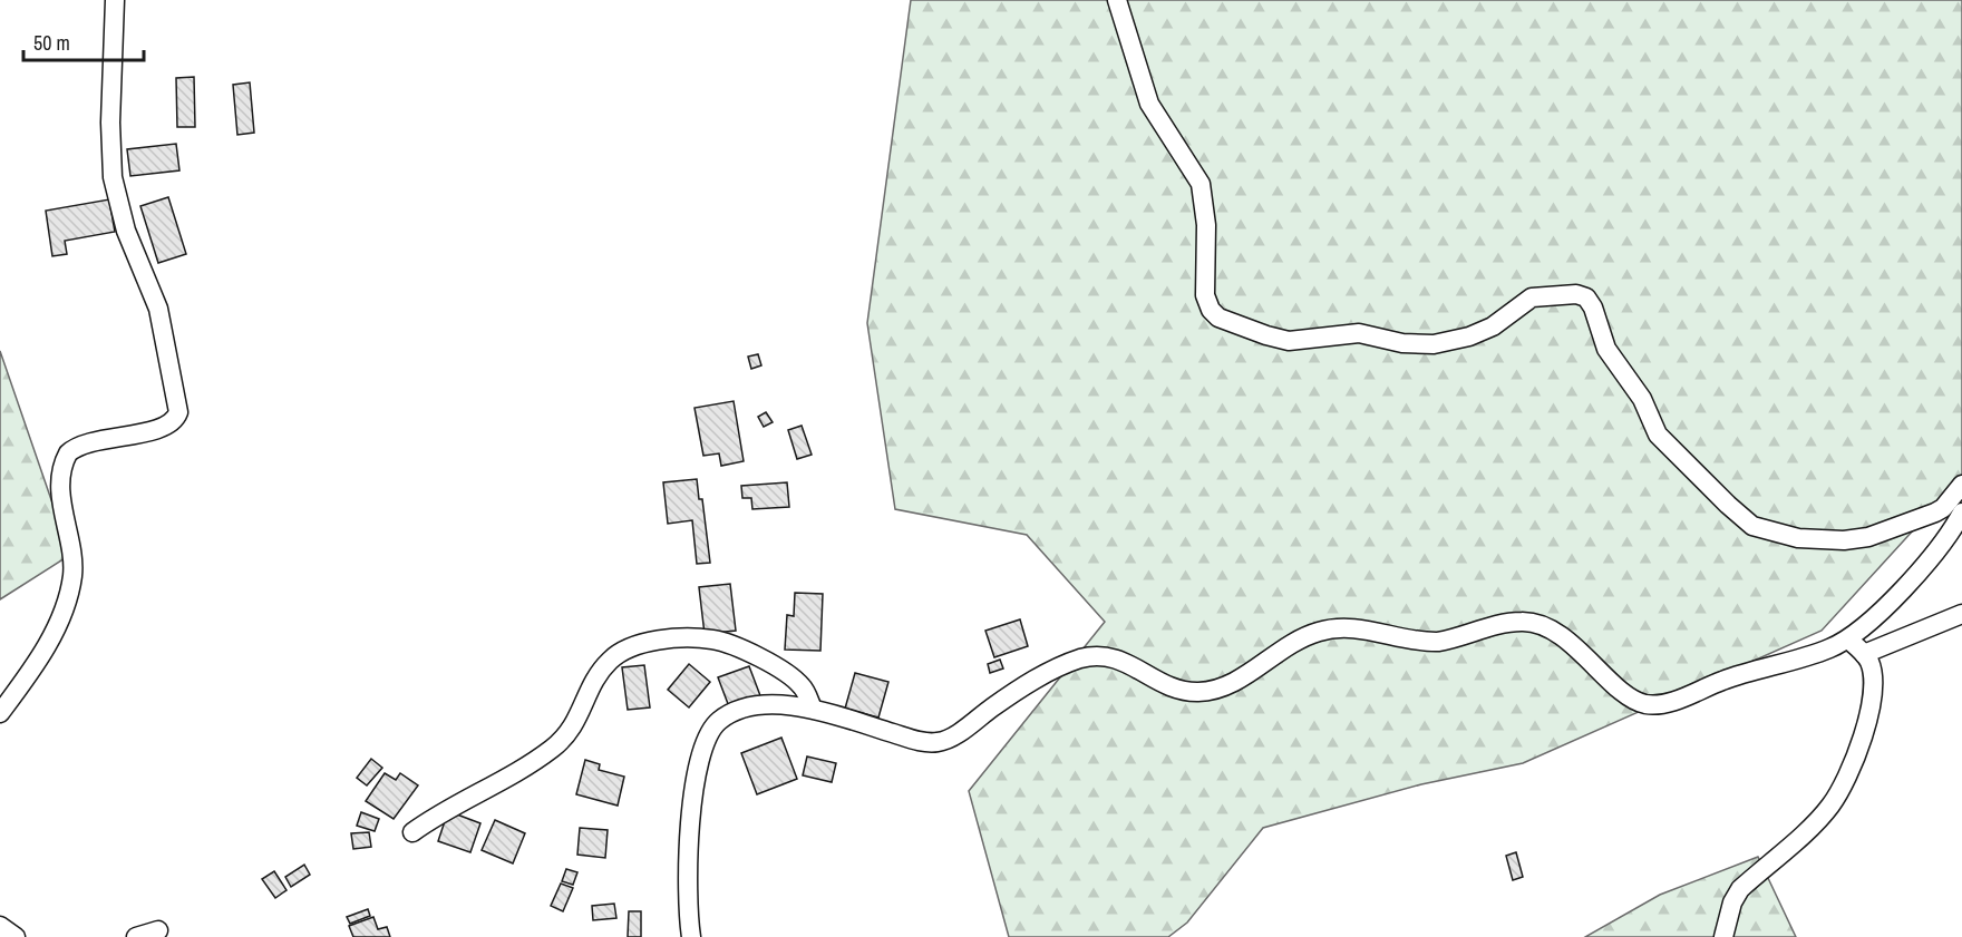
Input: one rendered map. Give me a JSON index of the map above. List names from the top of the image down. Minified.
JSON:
{"scale_bar":"50 m"}
